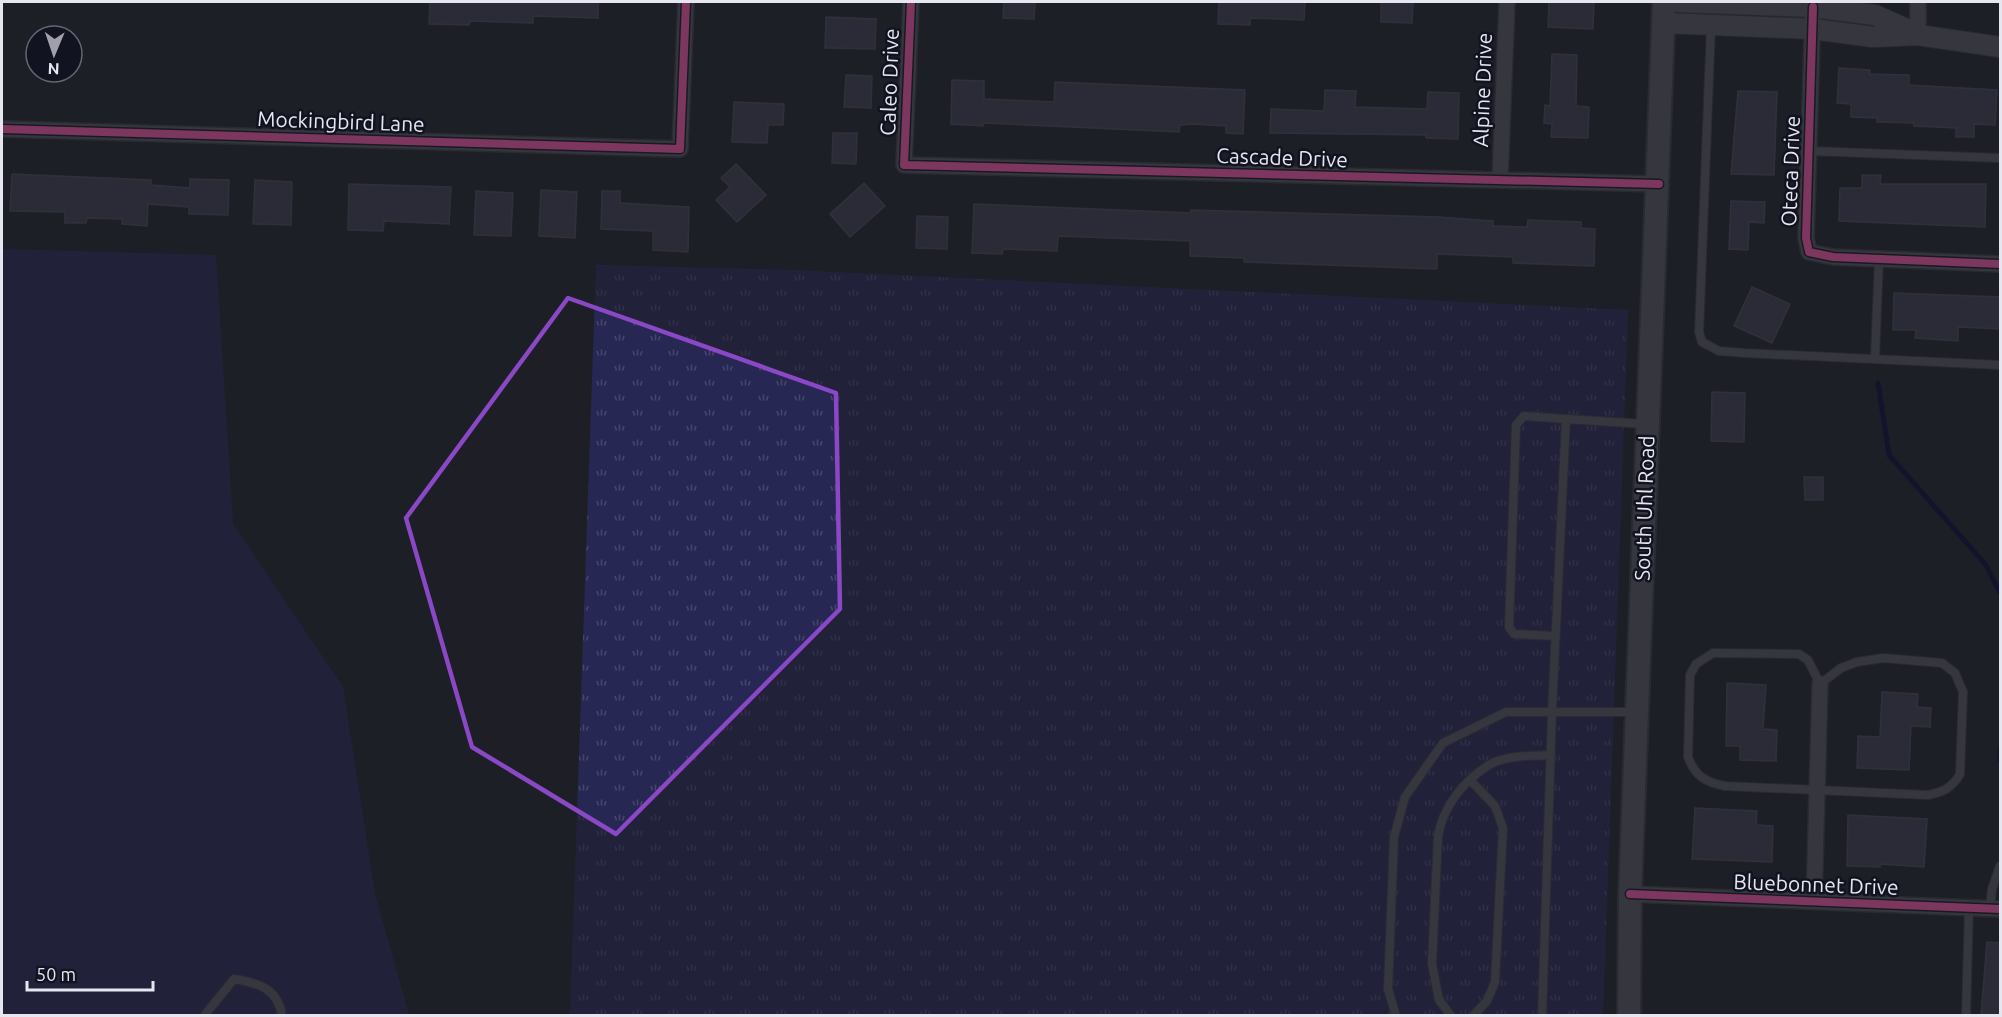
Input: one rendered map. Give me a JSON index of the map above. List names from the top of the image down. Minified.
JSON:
{"streets":{"main road":["South Uhl Road"],"street":["Caleo Drive","Alpine Drive","Mockingbird Lane","Cascade Drive","Oteca Drive","Bluebonnet Drive"]},"crossings":[["Caleo Drive","Cascade Drive"],["Alpine Drive","Cascade Drive"],["Cascade Drive","South Uhl Road"],["South Uhl Road","Bluebonnet Drive"]],"scale_bar":"50 m","north":"bottom"}
